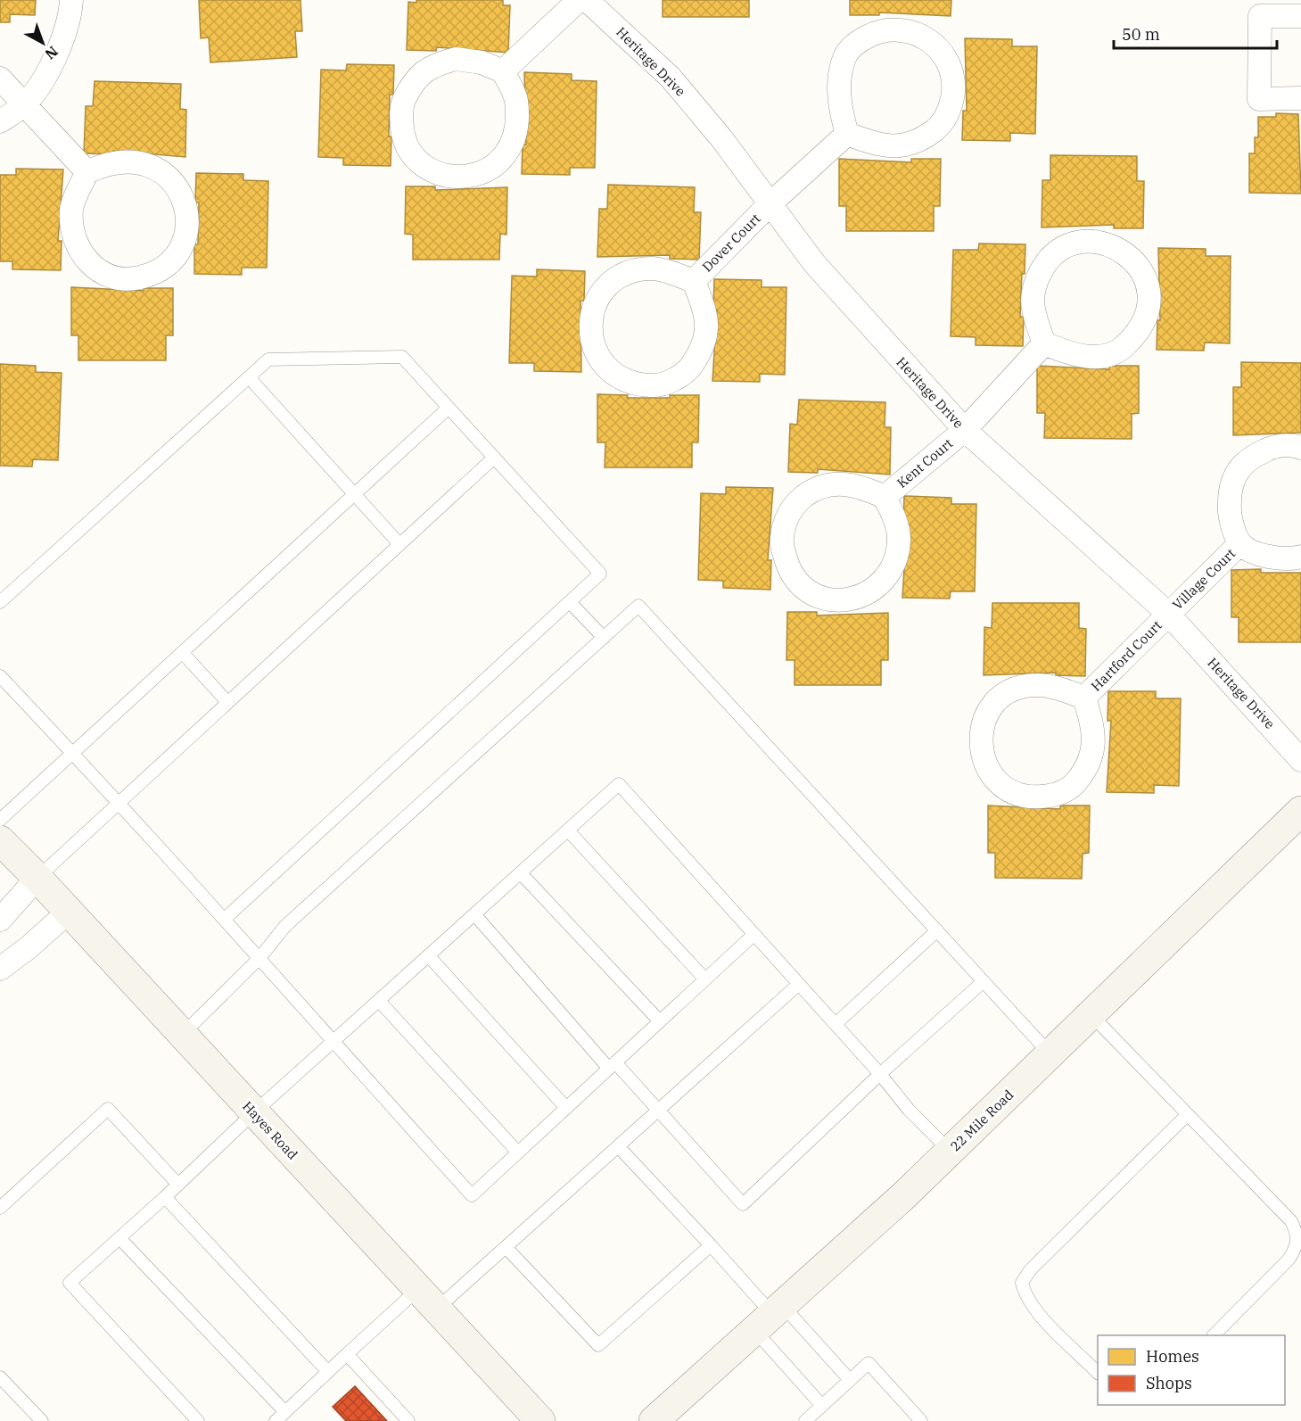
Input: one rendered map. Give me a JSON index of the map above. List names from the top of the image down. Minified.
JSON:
{"streets":{"street":["Heritage Drive","Dover Court","Kent Court","Village Court","Hartford Court","22 Mile Road","Hayes Road"]},"crossings":[["Heritage Drive","Dover Court"],["Heritage Drive","Kent Court"],["Heritage Drive","Village Court"],["Heritage Drive","Hartford Court"],["Village Court","Hartford Court"]],"legend":["Homes","Shops"],"scale_bar":"50 m","north":"bottom right"}
